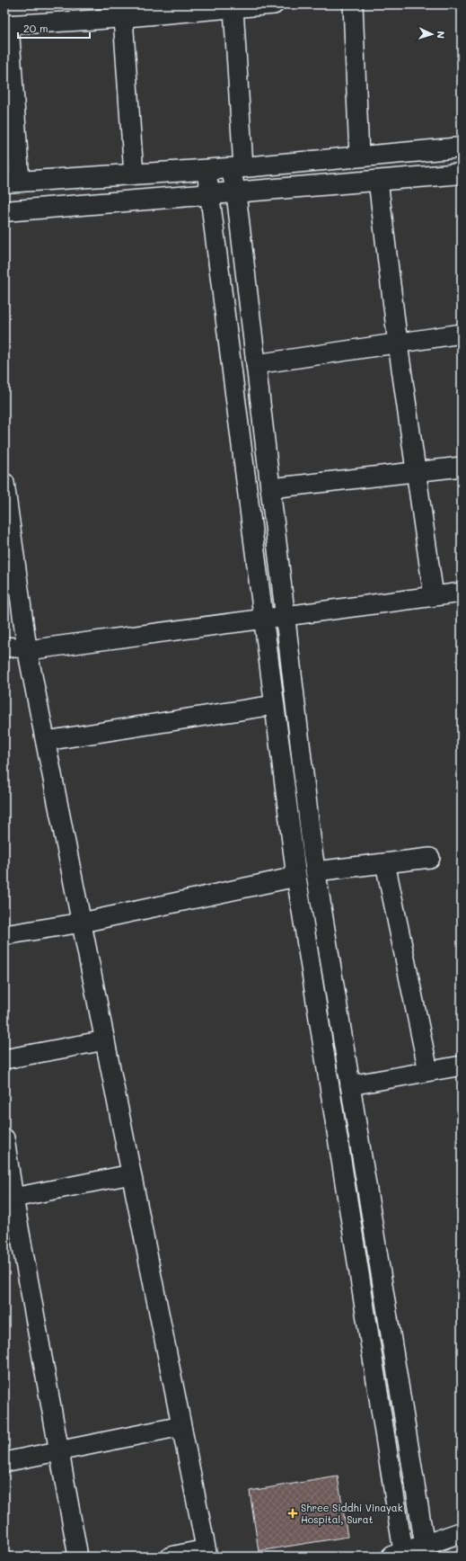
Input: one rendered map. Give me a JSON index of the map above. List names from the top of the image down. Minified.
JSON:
{"places":{"health":["Shree Siddhi Vinayak Hospital, Surat"]},"scale_bar":"20 m","north":"right"}
